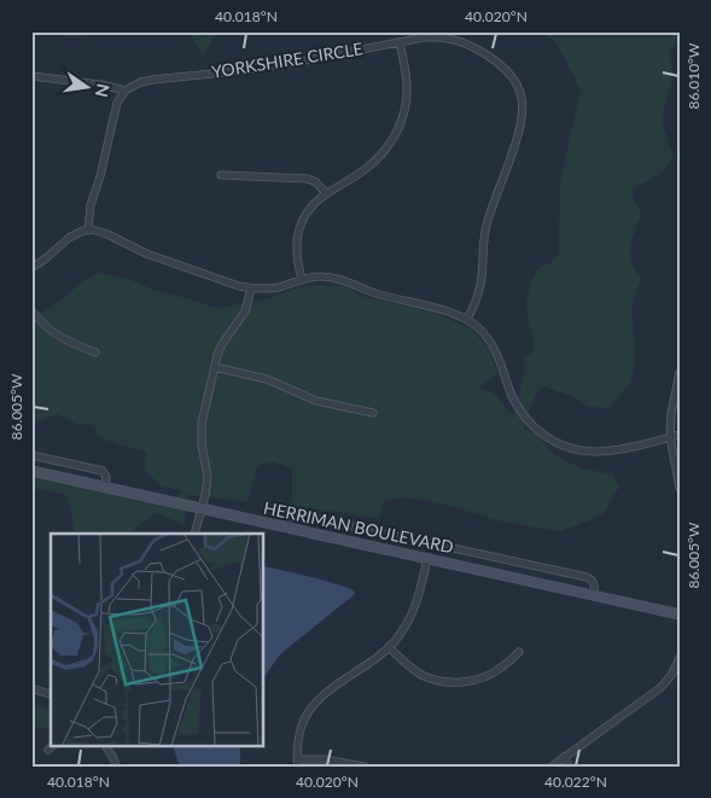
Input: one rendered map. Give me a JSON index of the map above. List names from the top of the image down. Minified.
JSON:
{"streets":{"street":["YORKSHIRE CIRCLE","HERRIMAN BOULEVARD"]},"north":"right","coordinates":["40.018°N","40.020°N","86.010°W","86.005°W","40.022°N"]}
